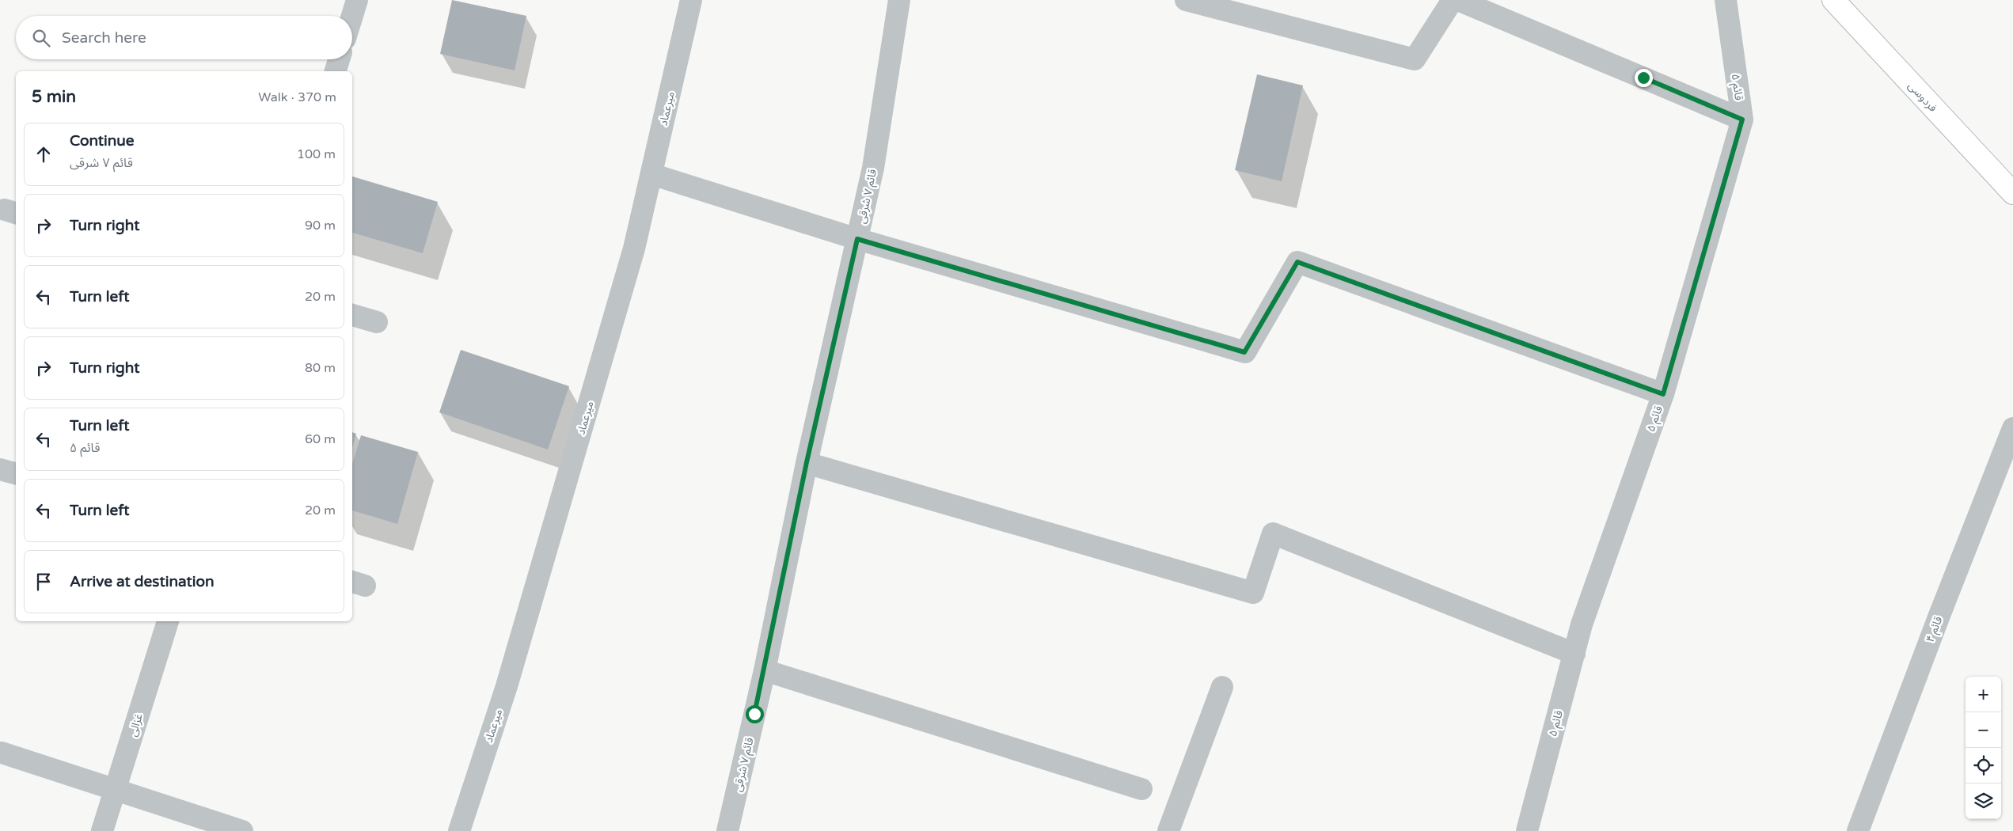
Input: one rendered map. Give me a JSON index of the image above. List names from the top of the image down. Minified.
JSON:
{"streets":{"main road":["فردوسی"],"street":["قائم ۵","میرعماد","قائم ۷ شرقی","قائم ۴","غزالی"]},"page":{"search":"Search here","heading":["5 min","Walk · 370 m"],"list":[["Continue","قائم ۷ شرقی","100 m"],["Turn right","90 m"],["Turn left","20 m"],["Turn right","80 m"],["Turn left","قائم ۵","60 m"],["Turn left","20 m"],"Arrive at destination"],"map_buttons":["+","−"]}}
